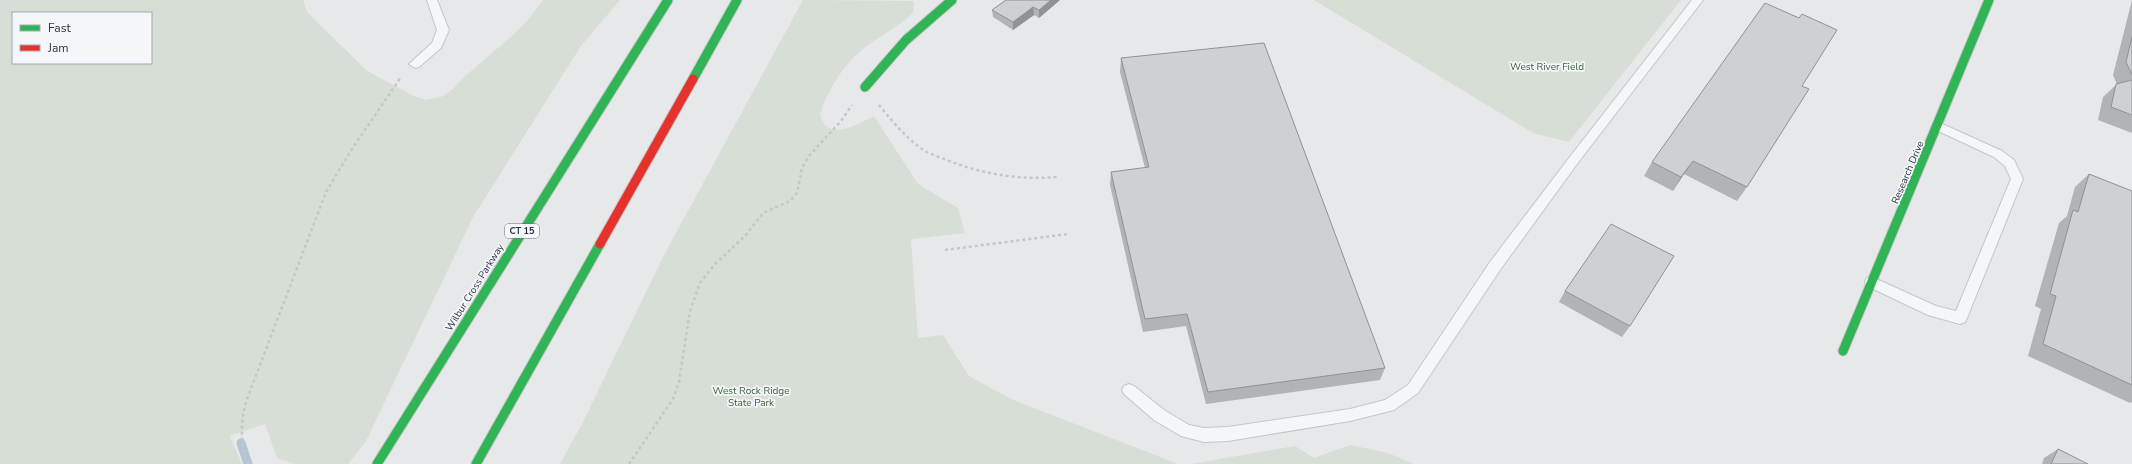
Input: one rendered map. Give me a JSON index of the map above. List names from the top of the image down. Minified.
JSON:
{"streets":{"main road":["Research Drive","CT 15","Wilbur Cross Parkway"]},"parks":["West River Field","West Rock Ridge State Park"],"legend":["Fast","Jam"]}
